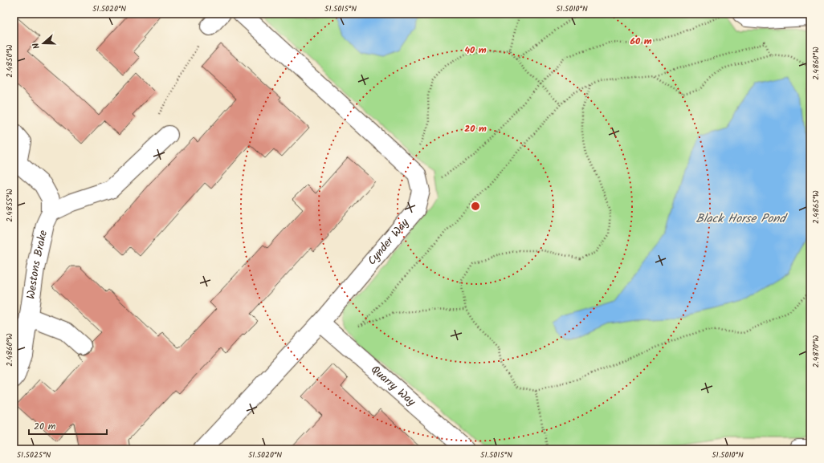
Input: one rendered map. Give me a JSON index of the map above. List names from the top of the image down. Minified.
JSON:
{"streets":{"street":["Cynder Way","Westons Brake","Quarry Way"]},"crossings":[["Cynder Way","Quarry Way"]],"water":["Black Horse Pond"],"scale_bar":"20 m","north":"left","coordinates":["51.5020°N","51.5015°N","51.5010°N","2.4850°W","2.4860°W","2.4855°W","2.4865°W","2.4870°W","51.5025°N"],"rings":["60 m","40 m","20 m"]}
